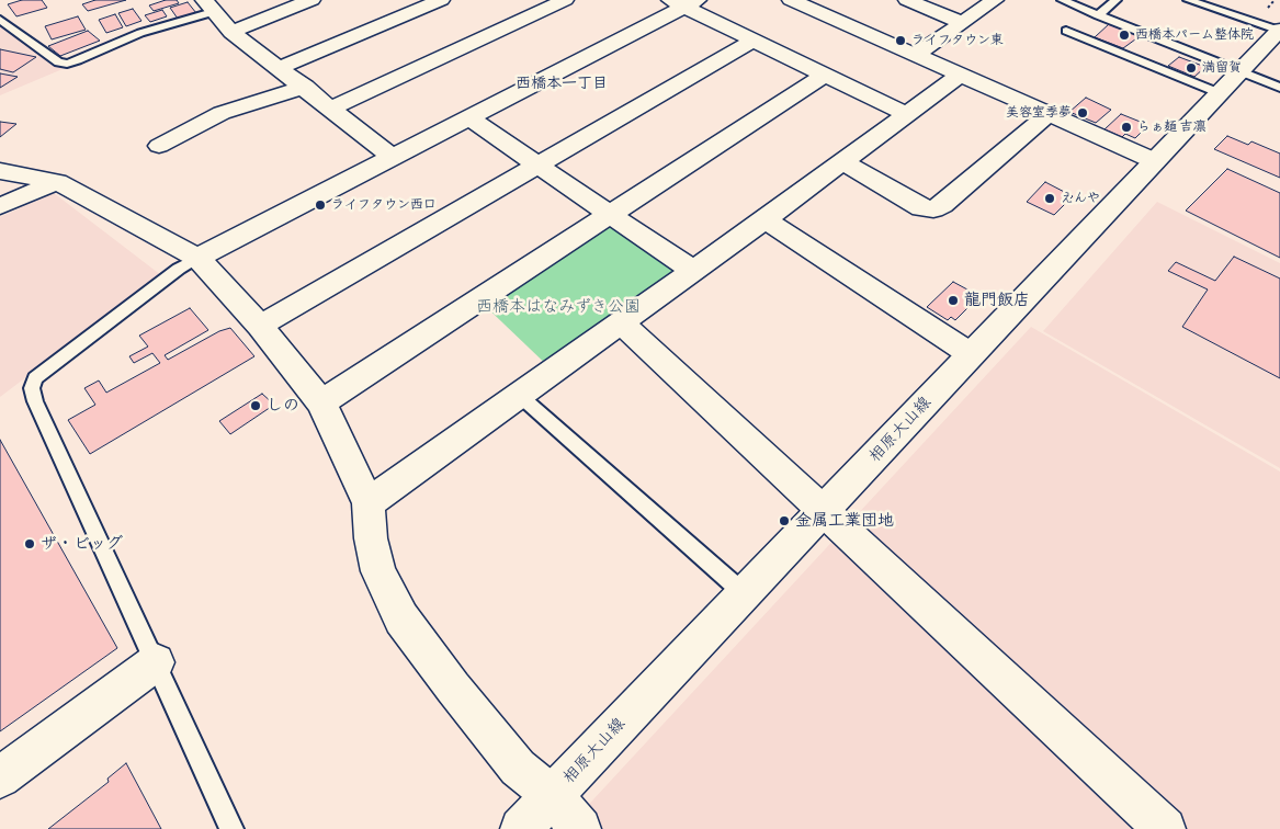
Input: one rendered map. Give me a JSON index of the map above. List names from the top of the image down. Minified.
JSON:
{"streets":{"street":["相原大山線"]},"districts":["西橋本一丁目"],"parks":["西橋本はなみずき公園"],"places":["西橋本パーム整体院","ライフタウン東","満留賀","美容室季夢","らぁ麺 吉凛","えんや","ライフタウン西口","龍門飯店","しの","金属工業団地","ザ・ビッグ"]}
